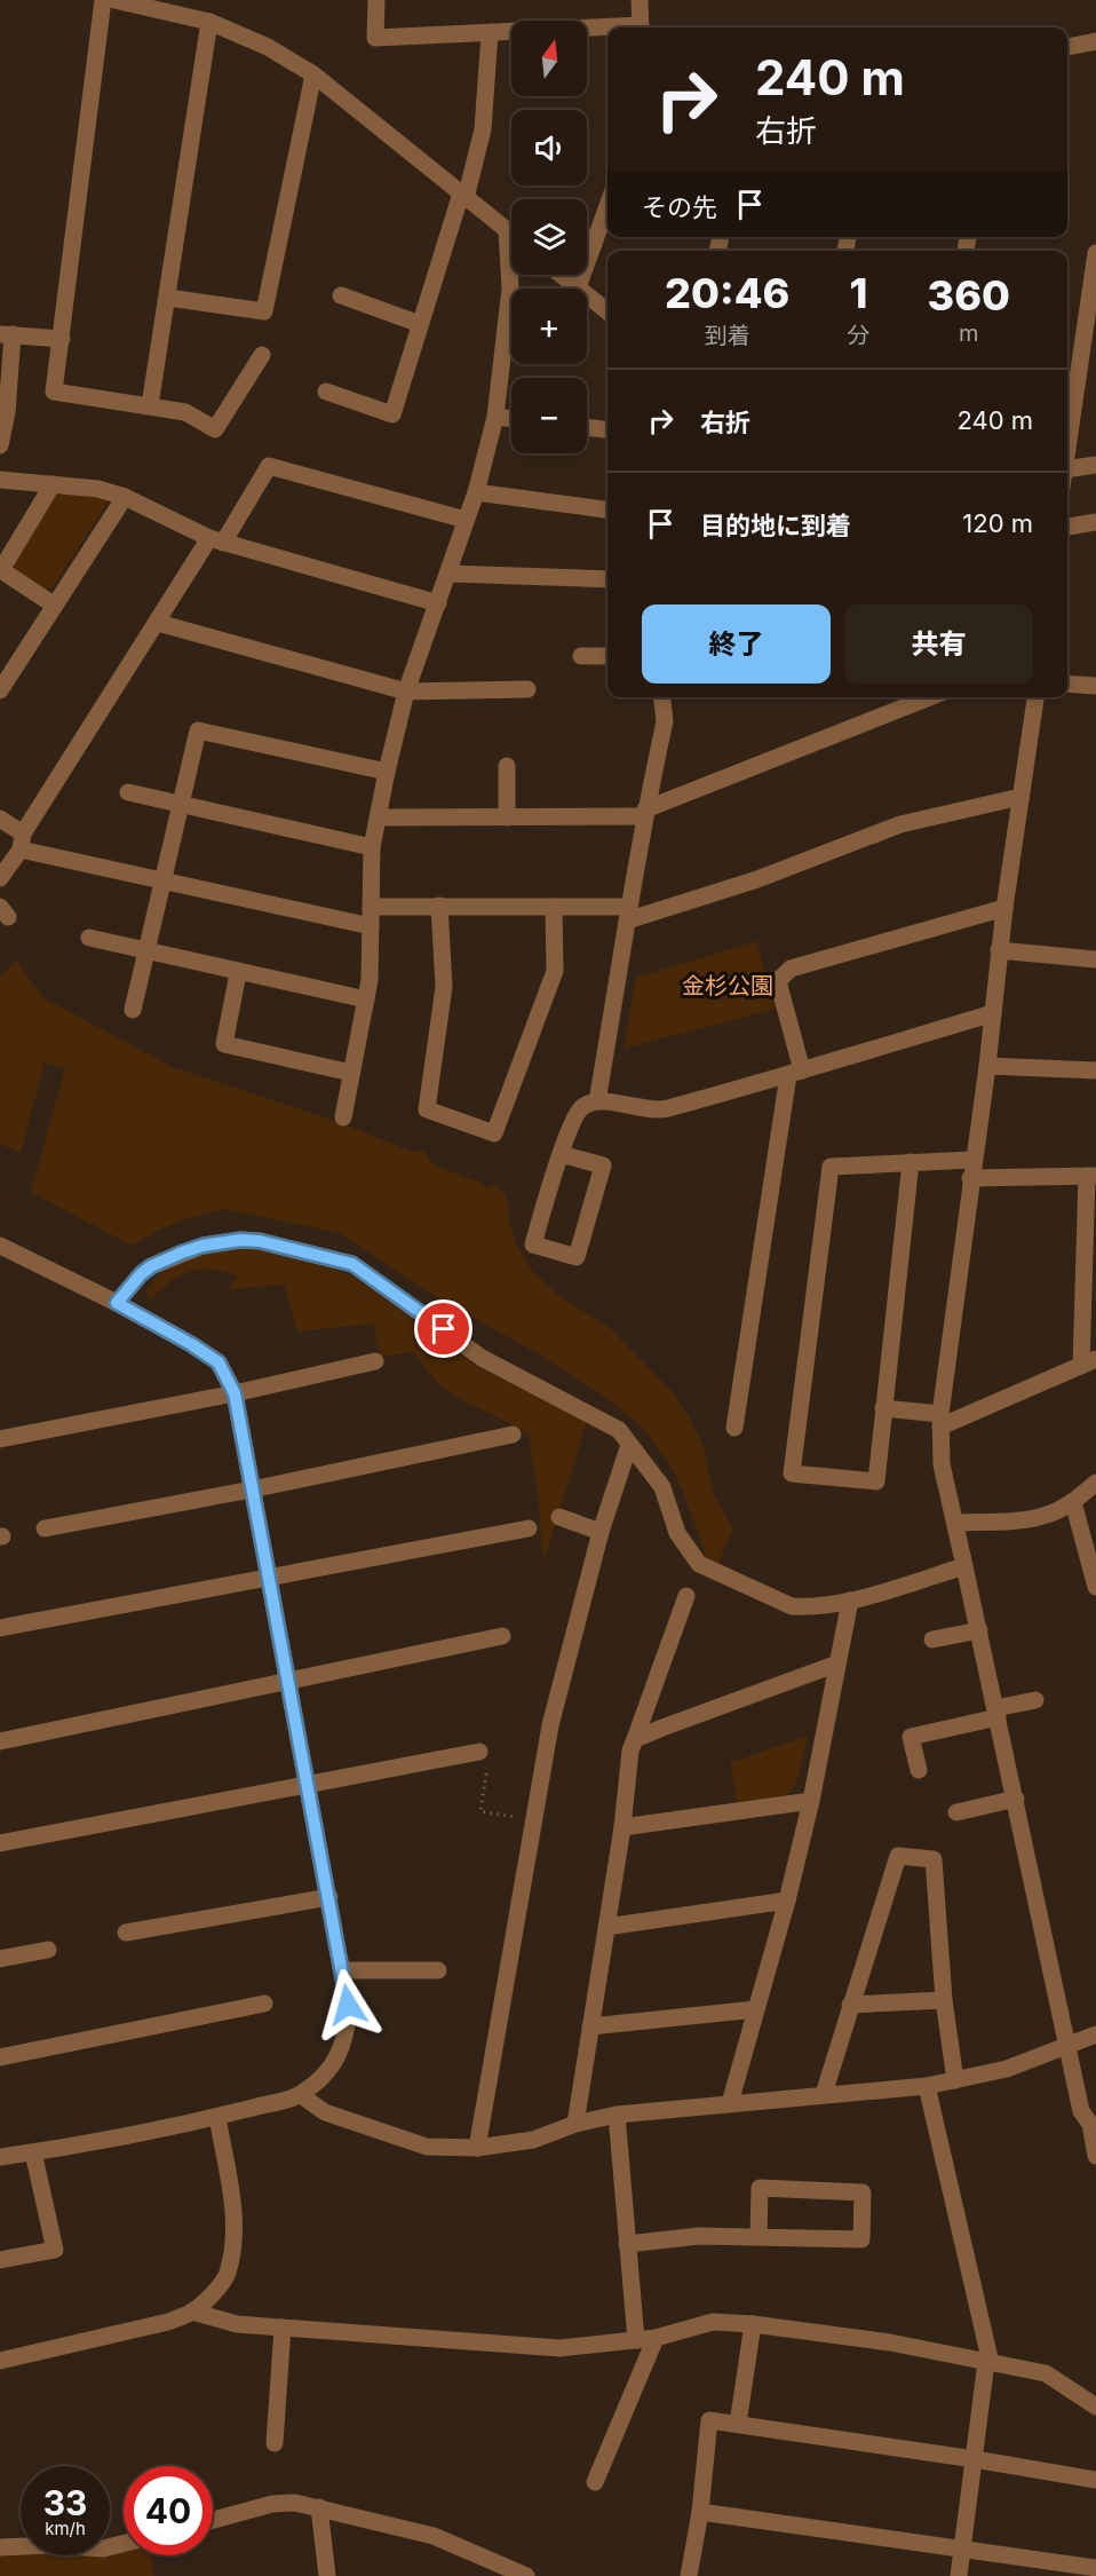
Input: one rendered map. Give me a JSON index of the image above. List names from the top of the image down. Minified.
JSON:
{"parks":["金杉公園"],"north":"top","page":{"map_buttons":["+","−"],"turn":["240 m","右折"],"then":"その先","eta":["20:46","到着","1","分","360","m"],"list":[{"name":"右折","value":"240 m"},{"name":"目的地に到着","value":"120 m"}],"buttons":["終了","共有"],"speed":"33 km/h","limit":"40"}}
